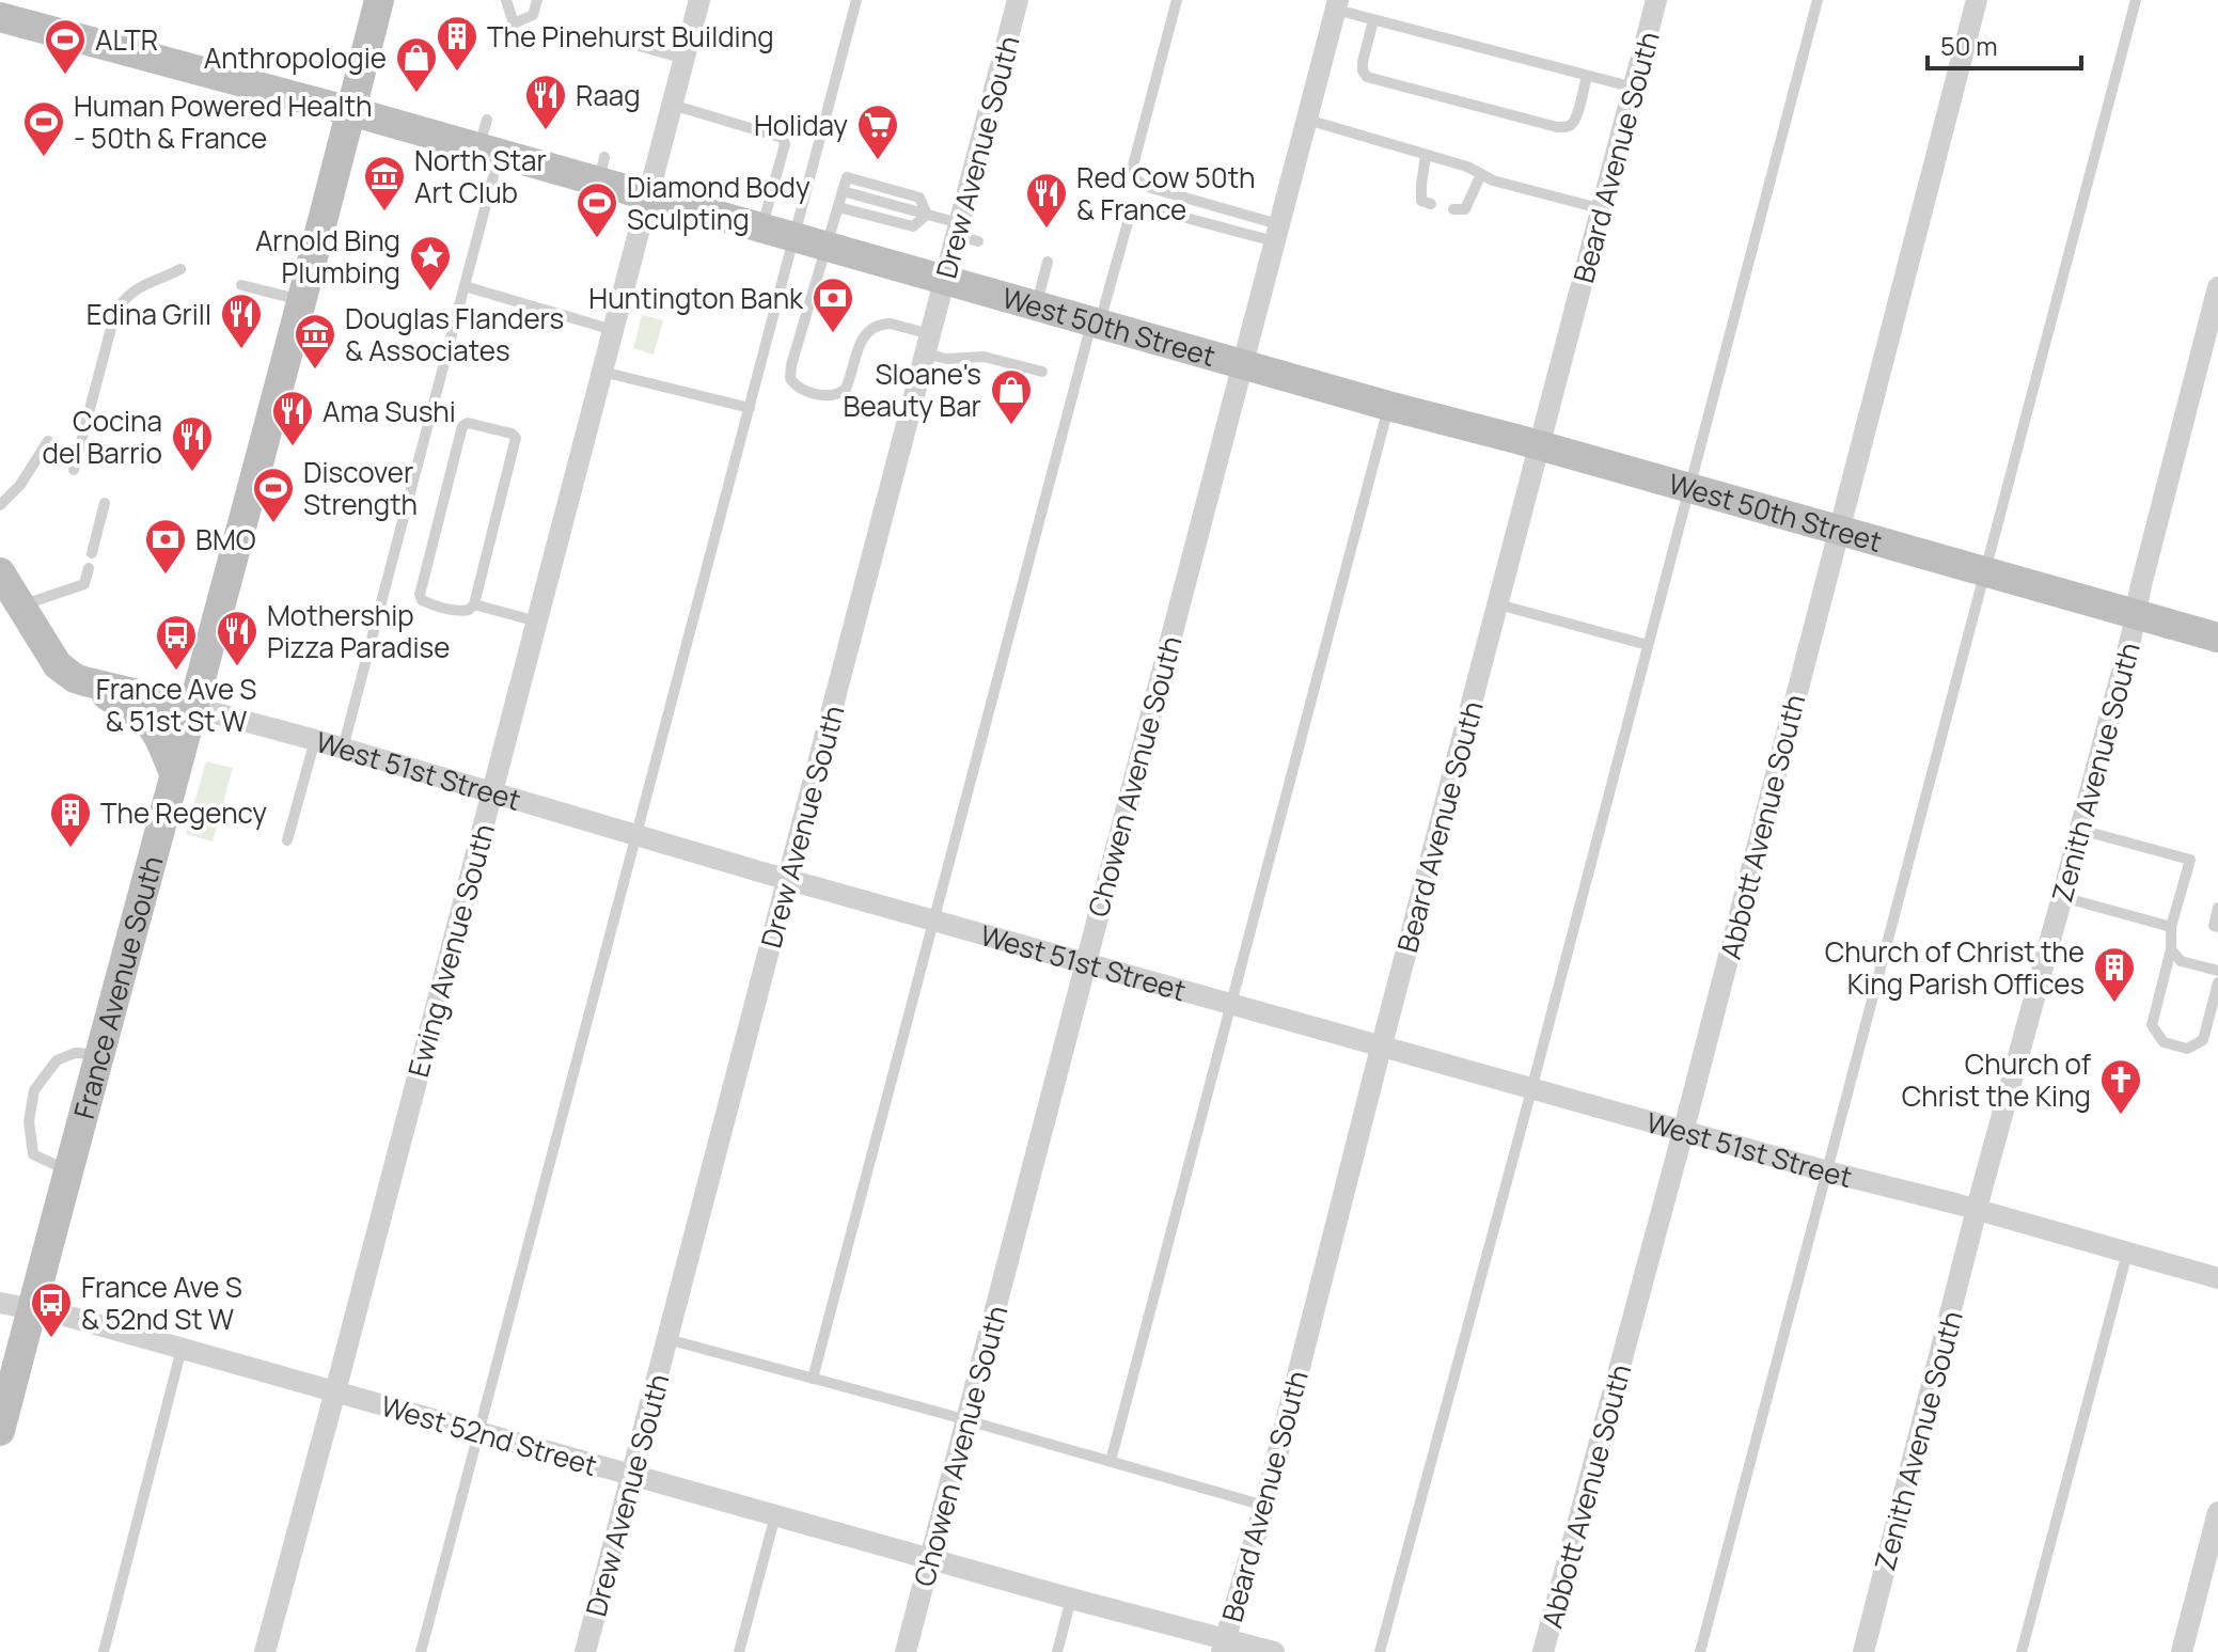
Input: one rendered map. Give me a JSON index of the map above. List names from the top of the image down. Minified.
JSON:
{"streets":{"main road":["West 50th Street","West 51st Street","France Avenue South"],"street":["Drew Avenue South","Beard Avenue South","Zenith Avenue South","Chowen Avenue South","Abbott Avenue South","Ewing Avenue South","West 52nd Street"]},"crossings":[["Drew Avenue South","West 50th Street"],["Drew Avenue South","West 51st Street"],["Drew Avenue South","West 52nd Street"],["Beard Avenue South","West 50th Street"],["Beard Avenue South","West 51st Street"],["Beard Avenue South","West 52nd Street"],["West 50th Street","Zenith Avenue South"],["West 50th Street","Chowen Avenue South"],["West 50th Street","Abbott Avenue South"],["West 50th Street","Ewing Avenue South"],["West 50th Street","France Avenue South"],["West 51st Street","Zenith Avenue South"],["West 51st Street","Chowen Avenue South"],["West 51st Street","Abbott Avenue South"],["West 51st Street","Ewing Avenue South"],["West 51st Street","France Avenue South"],["Chowen Avenue South","West 52nd Street"],["Ewing Avenue South","West 52nd Street"],["France Avenue South","West 52nd Street"]],"places":{"building":["The Pinehurst Building","The Regency","Church of Christ the King Parish Offices"],"sports":["ALTR","Human Powered Health - 50th & France","Diamond Body Sculpting","Discover Strength"],"shop":["Anthropologie","Sloane's Beauty Bar"],"restaurant":["Raag","Red Cow 50th & France","Edina Grill","Ama Sushi","Cocina del Barrio","Mothership Pizza Paradise"],"supermarket":["Holiday"],"museum":["North Star Art Club","Douglas Flanders & Associates"],"place":["Arnold Bing Plumbing"],"bank":["Huntington Bank","BMO"],"bus stop":["France Ave S & 51st St W","France Ave S & 52nd St W"],"church":["Church of Christ the King"]},"scale_bar":"50 m"}
